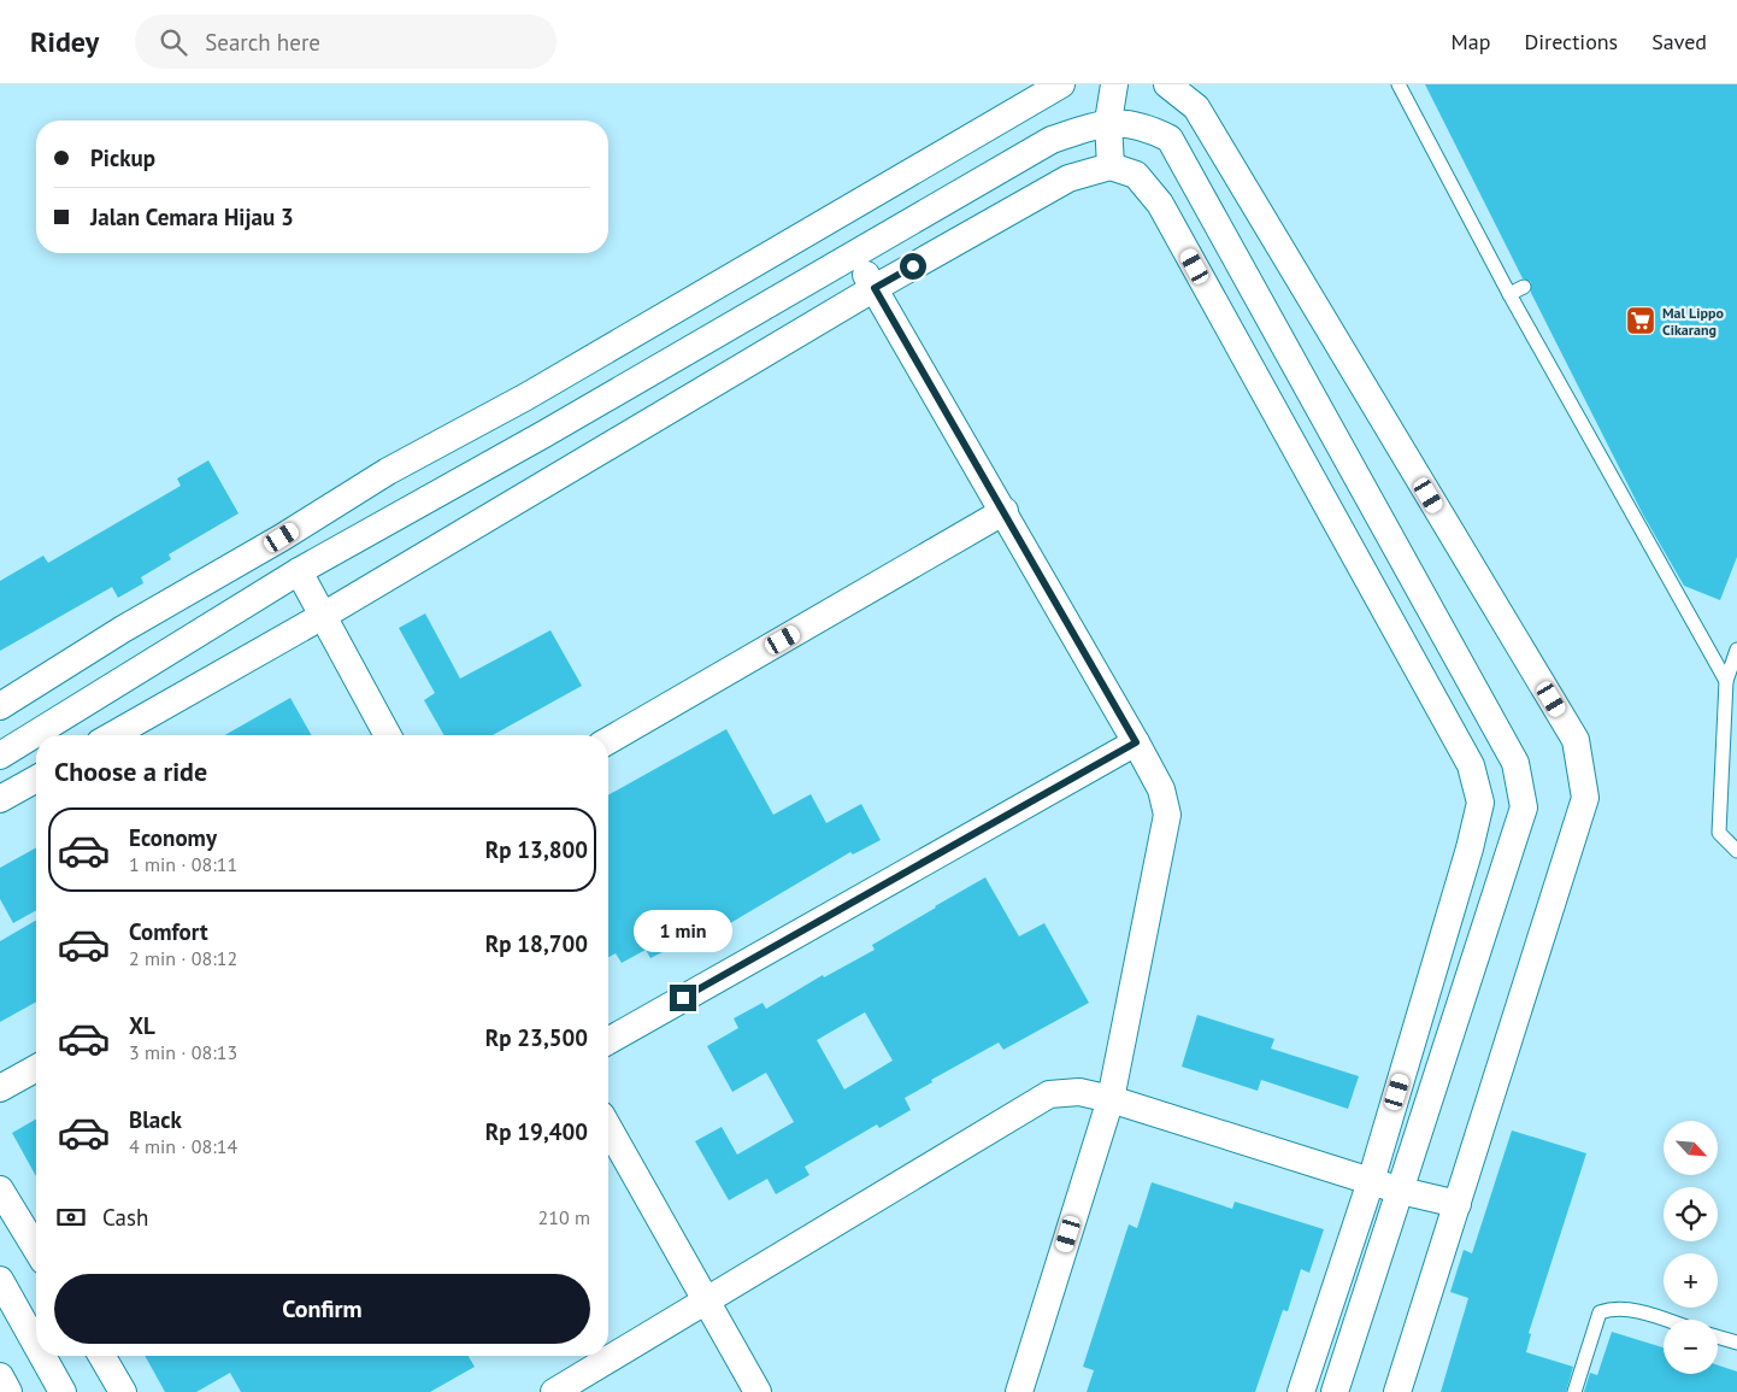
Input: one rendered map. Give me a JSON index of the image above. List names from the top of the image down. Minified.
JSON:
{"places":{"supermarket":["Mal Lippo Cikarang"]},"north":"bottom right","page":{"header":"Ridey","search":"Search here","nav":["Map","Directions","Saved"],"banner":["Pickup","Jalan Cemara Hijau 3"],"heading":"Choose a ride","list":[{"name":"Economy","note":"1 min · 08:11","value":"Rp 13,800"},{"name":"Comfort","note":"2 min · 08:12","value":"Rp 18,700"},{"name":"XL","note":"3 min · 08:13","value":"Rp 23,500"},{"name":"Black","note":"4 min · 08:14","value":"Rp 19,400"}],"bubble":"1 min","map_buttons":["+","−"],"pay":["Cash","210 m"],"buttons":"Confirm"}}
